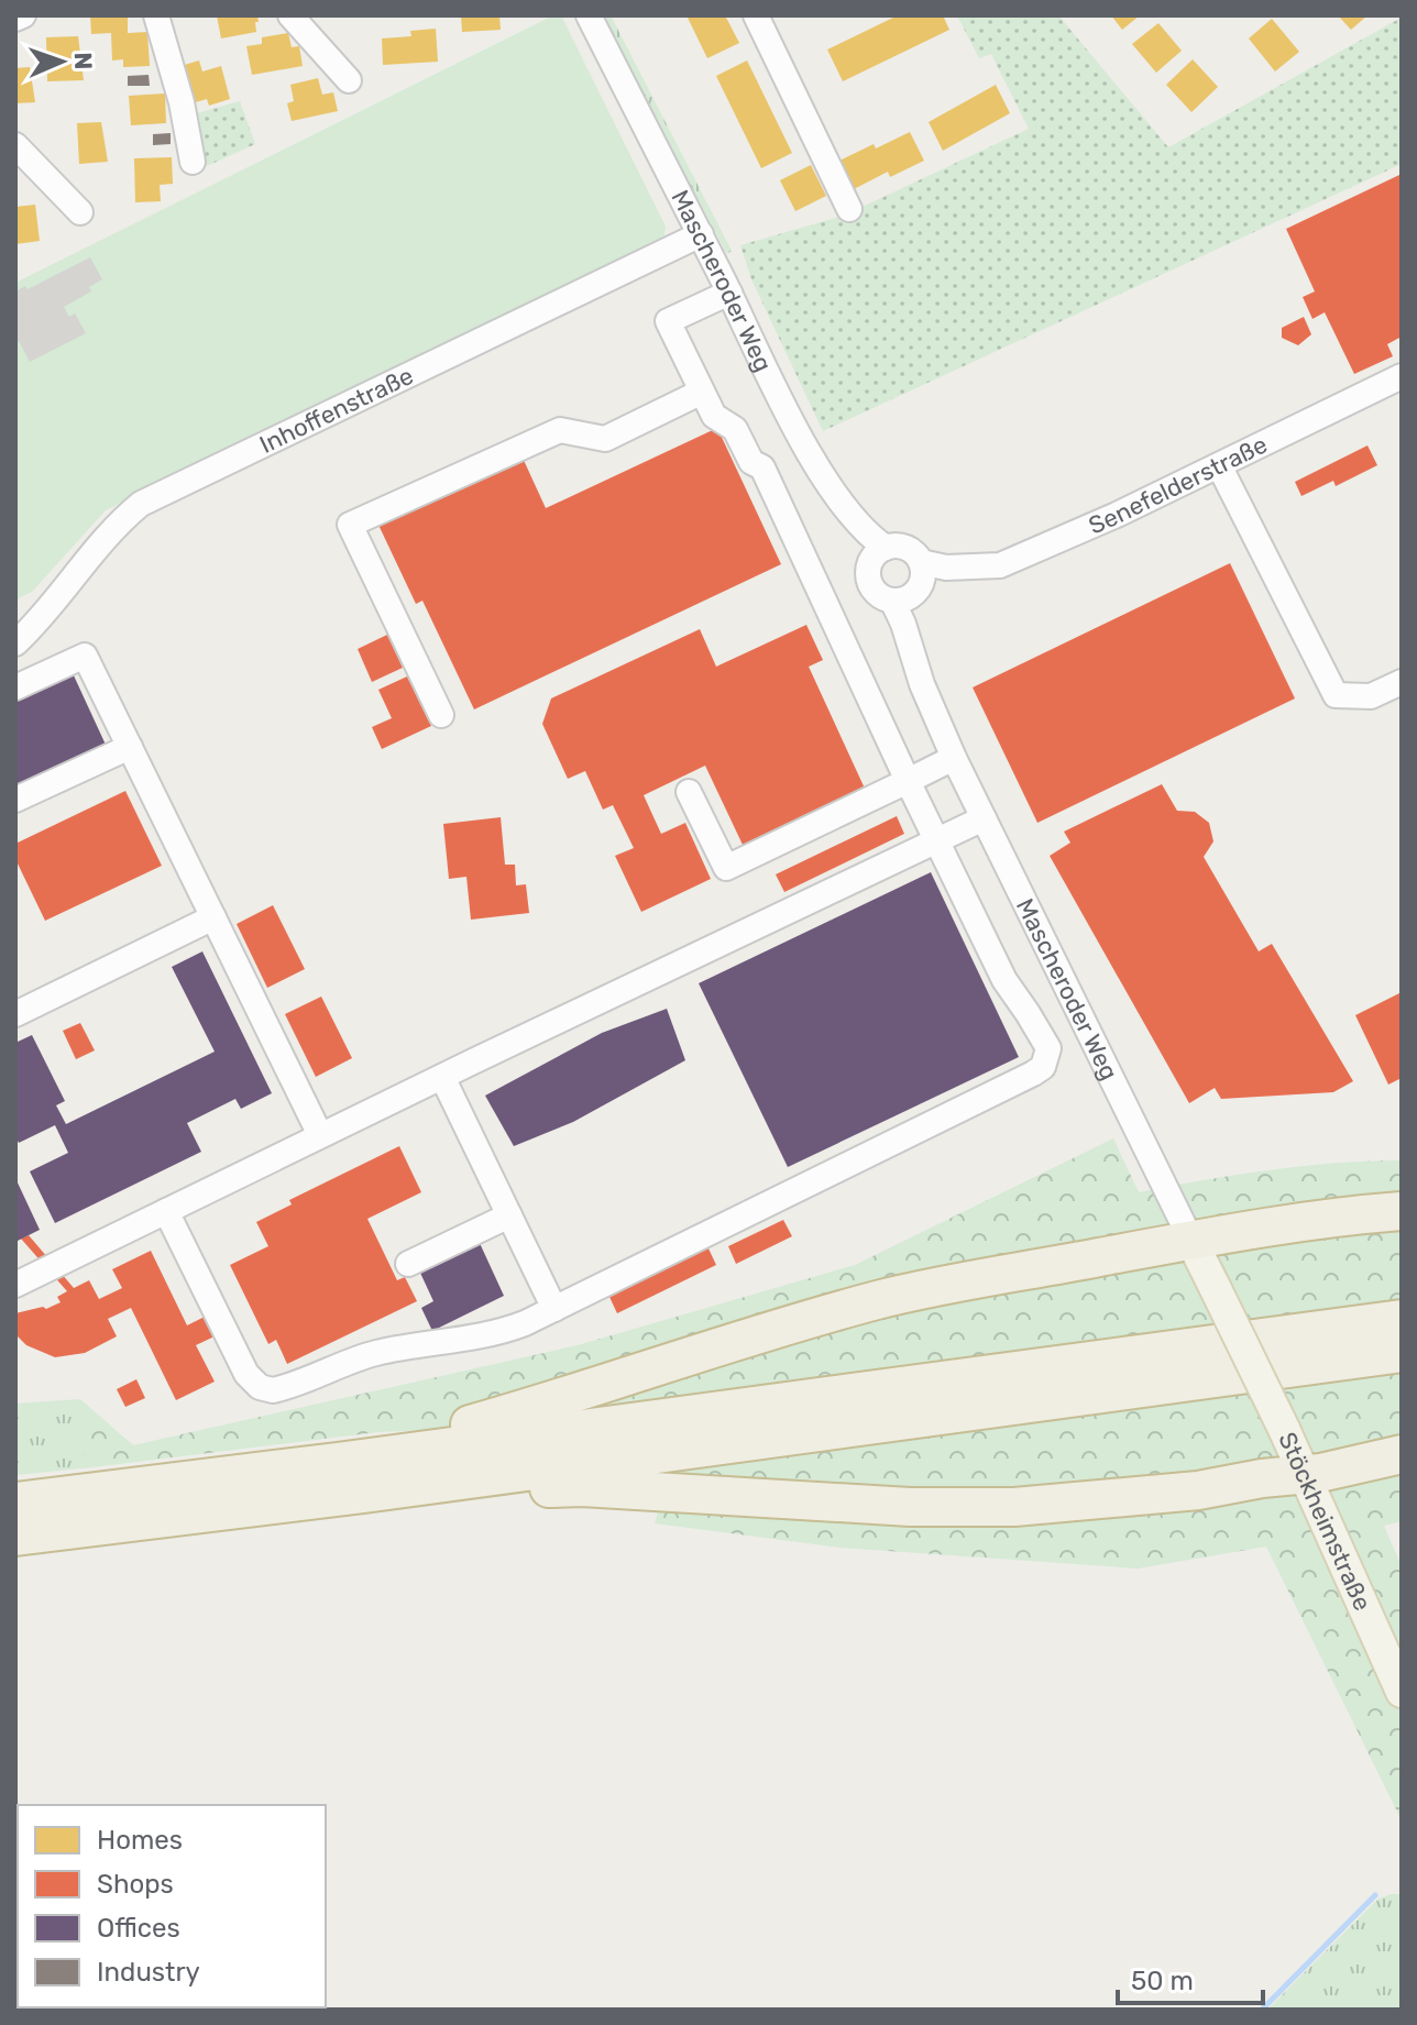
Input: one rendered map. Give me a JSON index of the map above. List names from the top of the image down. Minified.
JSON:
{"streets":{"main road":["Mascheroder Weg","Stöckheimstraße"],"street":["Inhoffenstraße","Senefelderstraße"]},"crossings":[["Mascheroder Weg","Inhoffenstraße"],["Mascheroder Weg","Senefelderstraße"],["Mascheroder Weg","Stöckheimstraße"]],"legend":["Homes","Shops","Offices","Industry"],"scale_bar":"50 m","north":"right"}
